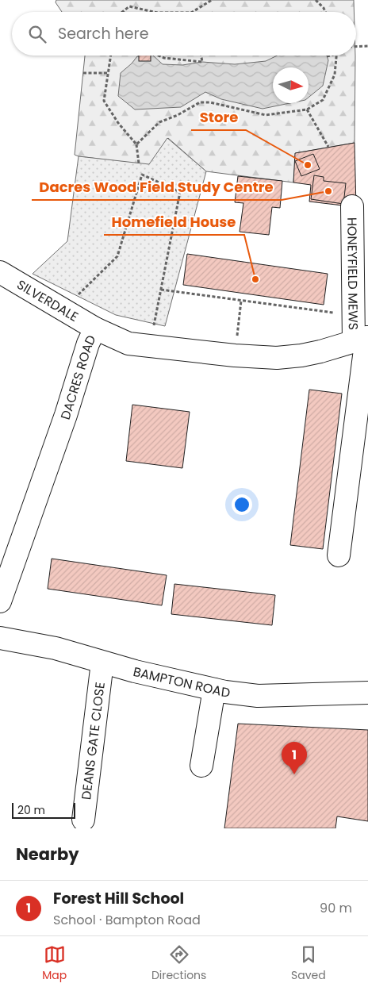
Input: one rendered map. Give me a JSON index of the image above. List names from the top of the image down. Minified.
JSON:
{"streets":{"street":["HONEYFIELD MEWS","SILVERDALE","DACRES ROAD","BAMPTON ROAD","DEANS GATE CLOSE"]},"crossings":[["HONEYFIELD MEWS","DACRES ROAD"],["SILVERDALE","DACRES ROAD"],["BAMPTON ROAD","DEANS GATE CLOSE"]],"places":["Store","Dacres Wood Field Study Centre","Homefield House"],"scale_bar":"20 m","north":"right","page":{"search":"Search here","pins":"1","scale":"20 m","heading":"Nearby","list":[{"mark":"1","name":"Forest Hill School","note":"School · Bampton Road","value":"90 m"}],"nav":["Map","Directions","Saved"]}}
